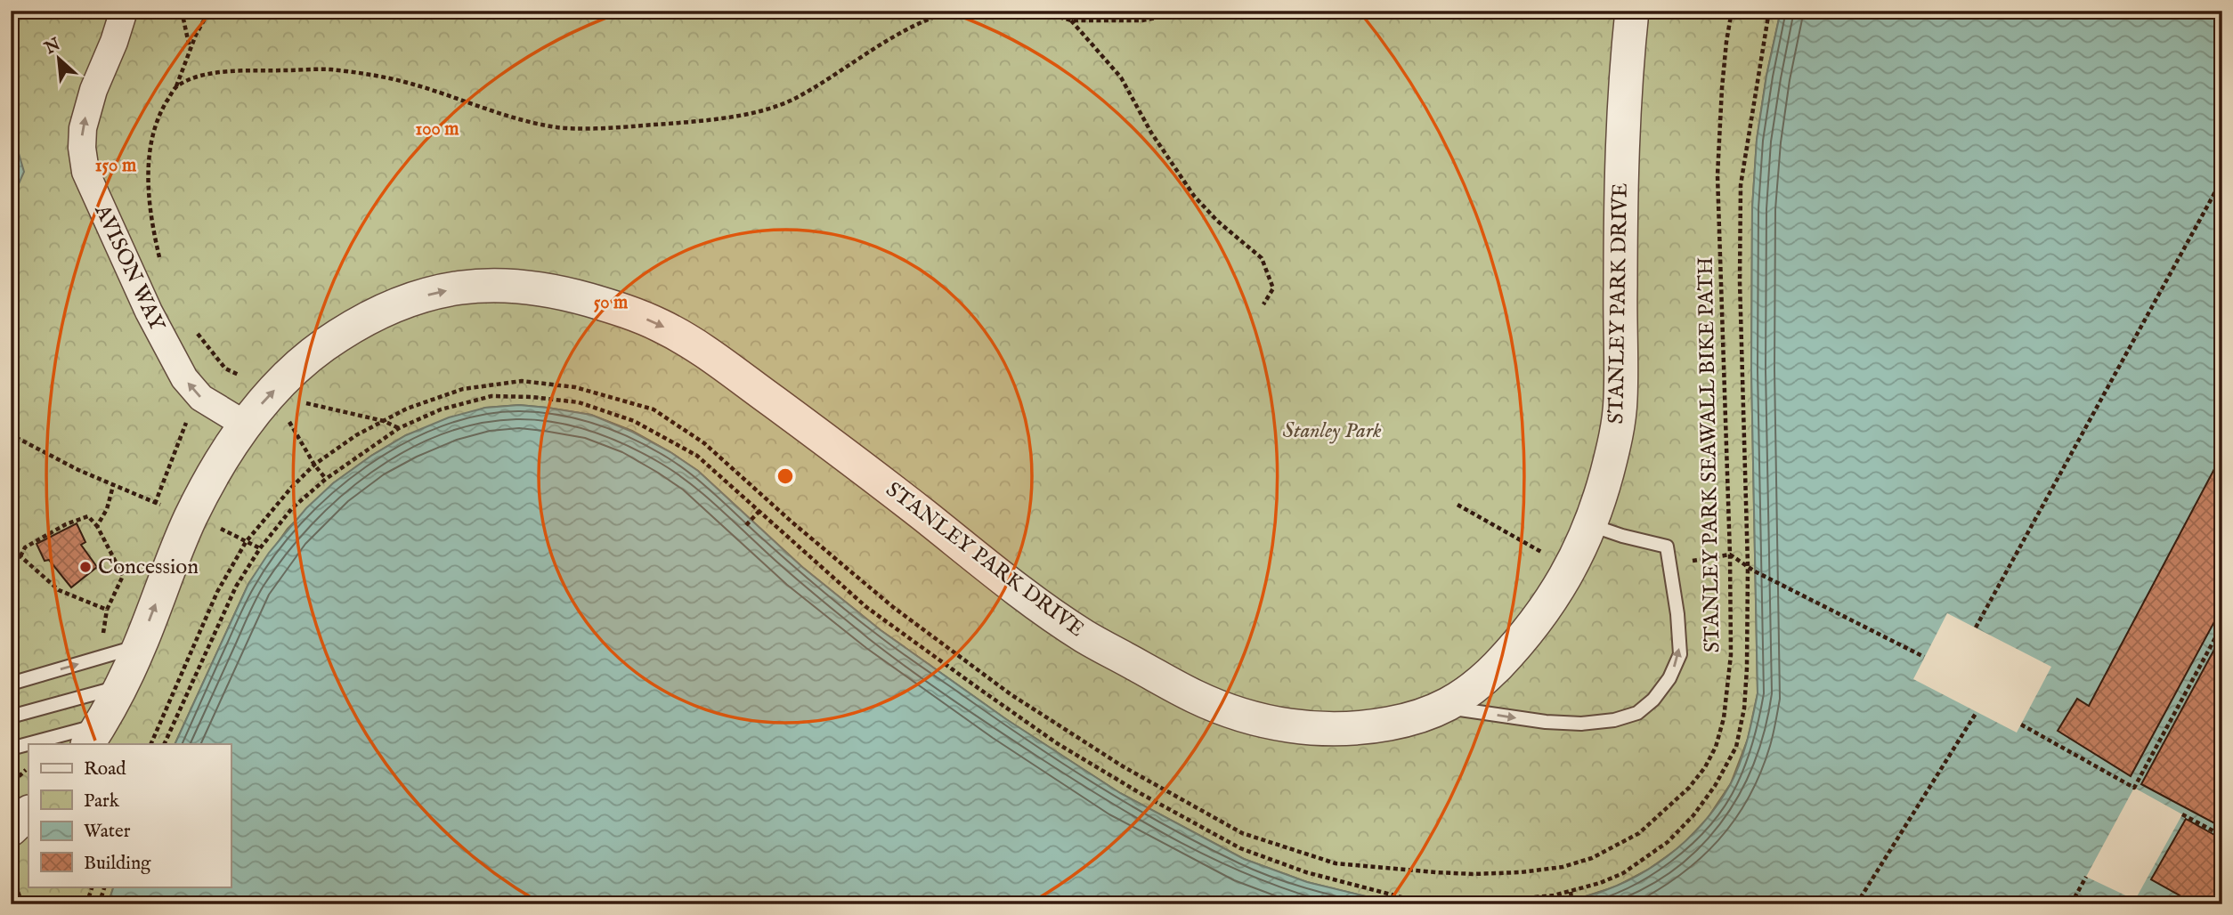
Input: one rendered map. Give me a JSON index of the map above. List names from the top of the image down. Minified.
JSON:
{"streets":{"street":["AVISON WAY","STANLEY PARK DRIVE"],"path":["STANLEY PARK SEAWALL BIKE PATH"]},"crossings":[["AVISON WAY","STANLEY PARK DRIVE"]],"one_way":["AVISON WAY","STANLEY PARK DRIVE"],"parks":["Stanley Park"],"places":["Concession"],"legend":["Road","Park","Water","Building"],"north":"top left","rings":["100 m","150 m","50 m"]}
